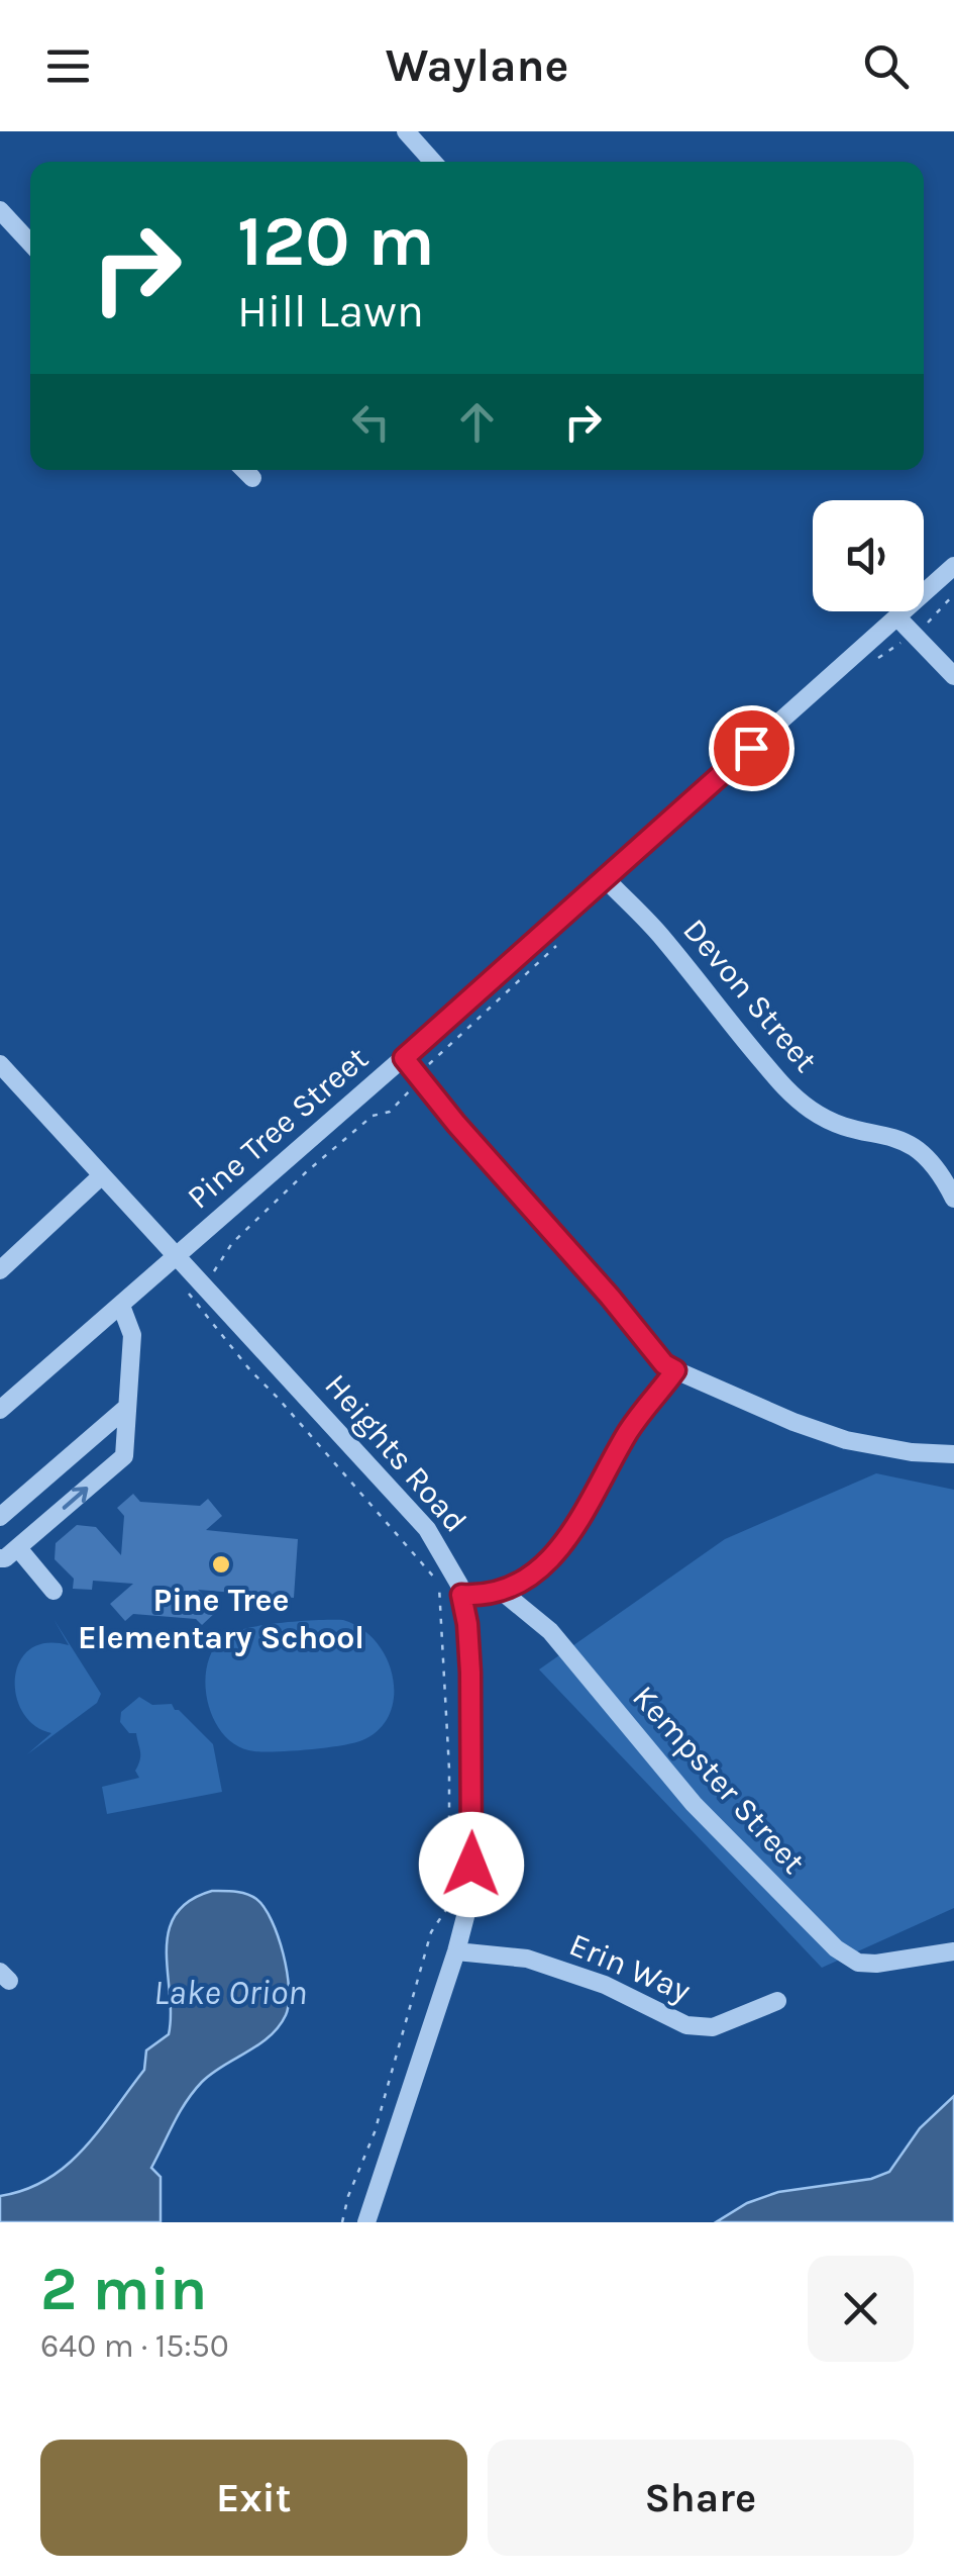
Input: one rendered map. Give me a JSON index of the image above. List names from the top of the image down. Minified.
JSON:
{"streets":{"street":["Devon Street","Pine Tree Street","Heights Road","Kempster Street","Erin Way"]},"crossings":[["Devon Street","Pine Tree Street"],["Pine Tree Street","Heights Road"],["Heights Road","Erin Way"]],"water":["Lake Orion"],"places":["Pine Tree Elementary School"],"page":{"header":"Waylane","turn":["120 m","Hill Lawn"],"heading":["2 min","640 m · 15:50"],"buttons":["Exit","Share"]}}
